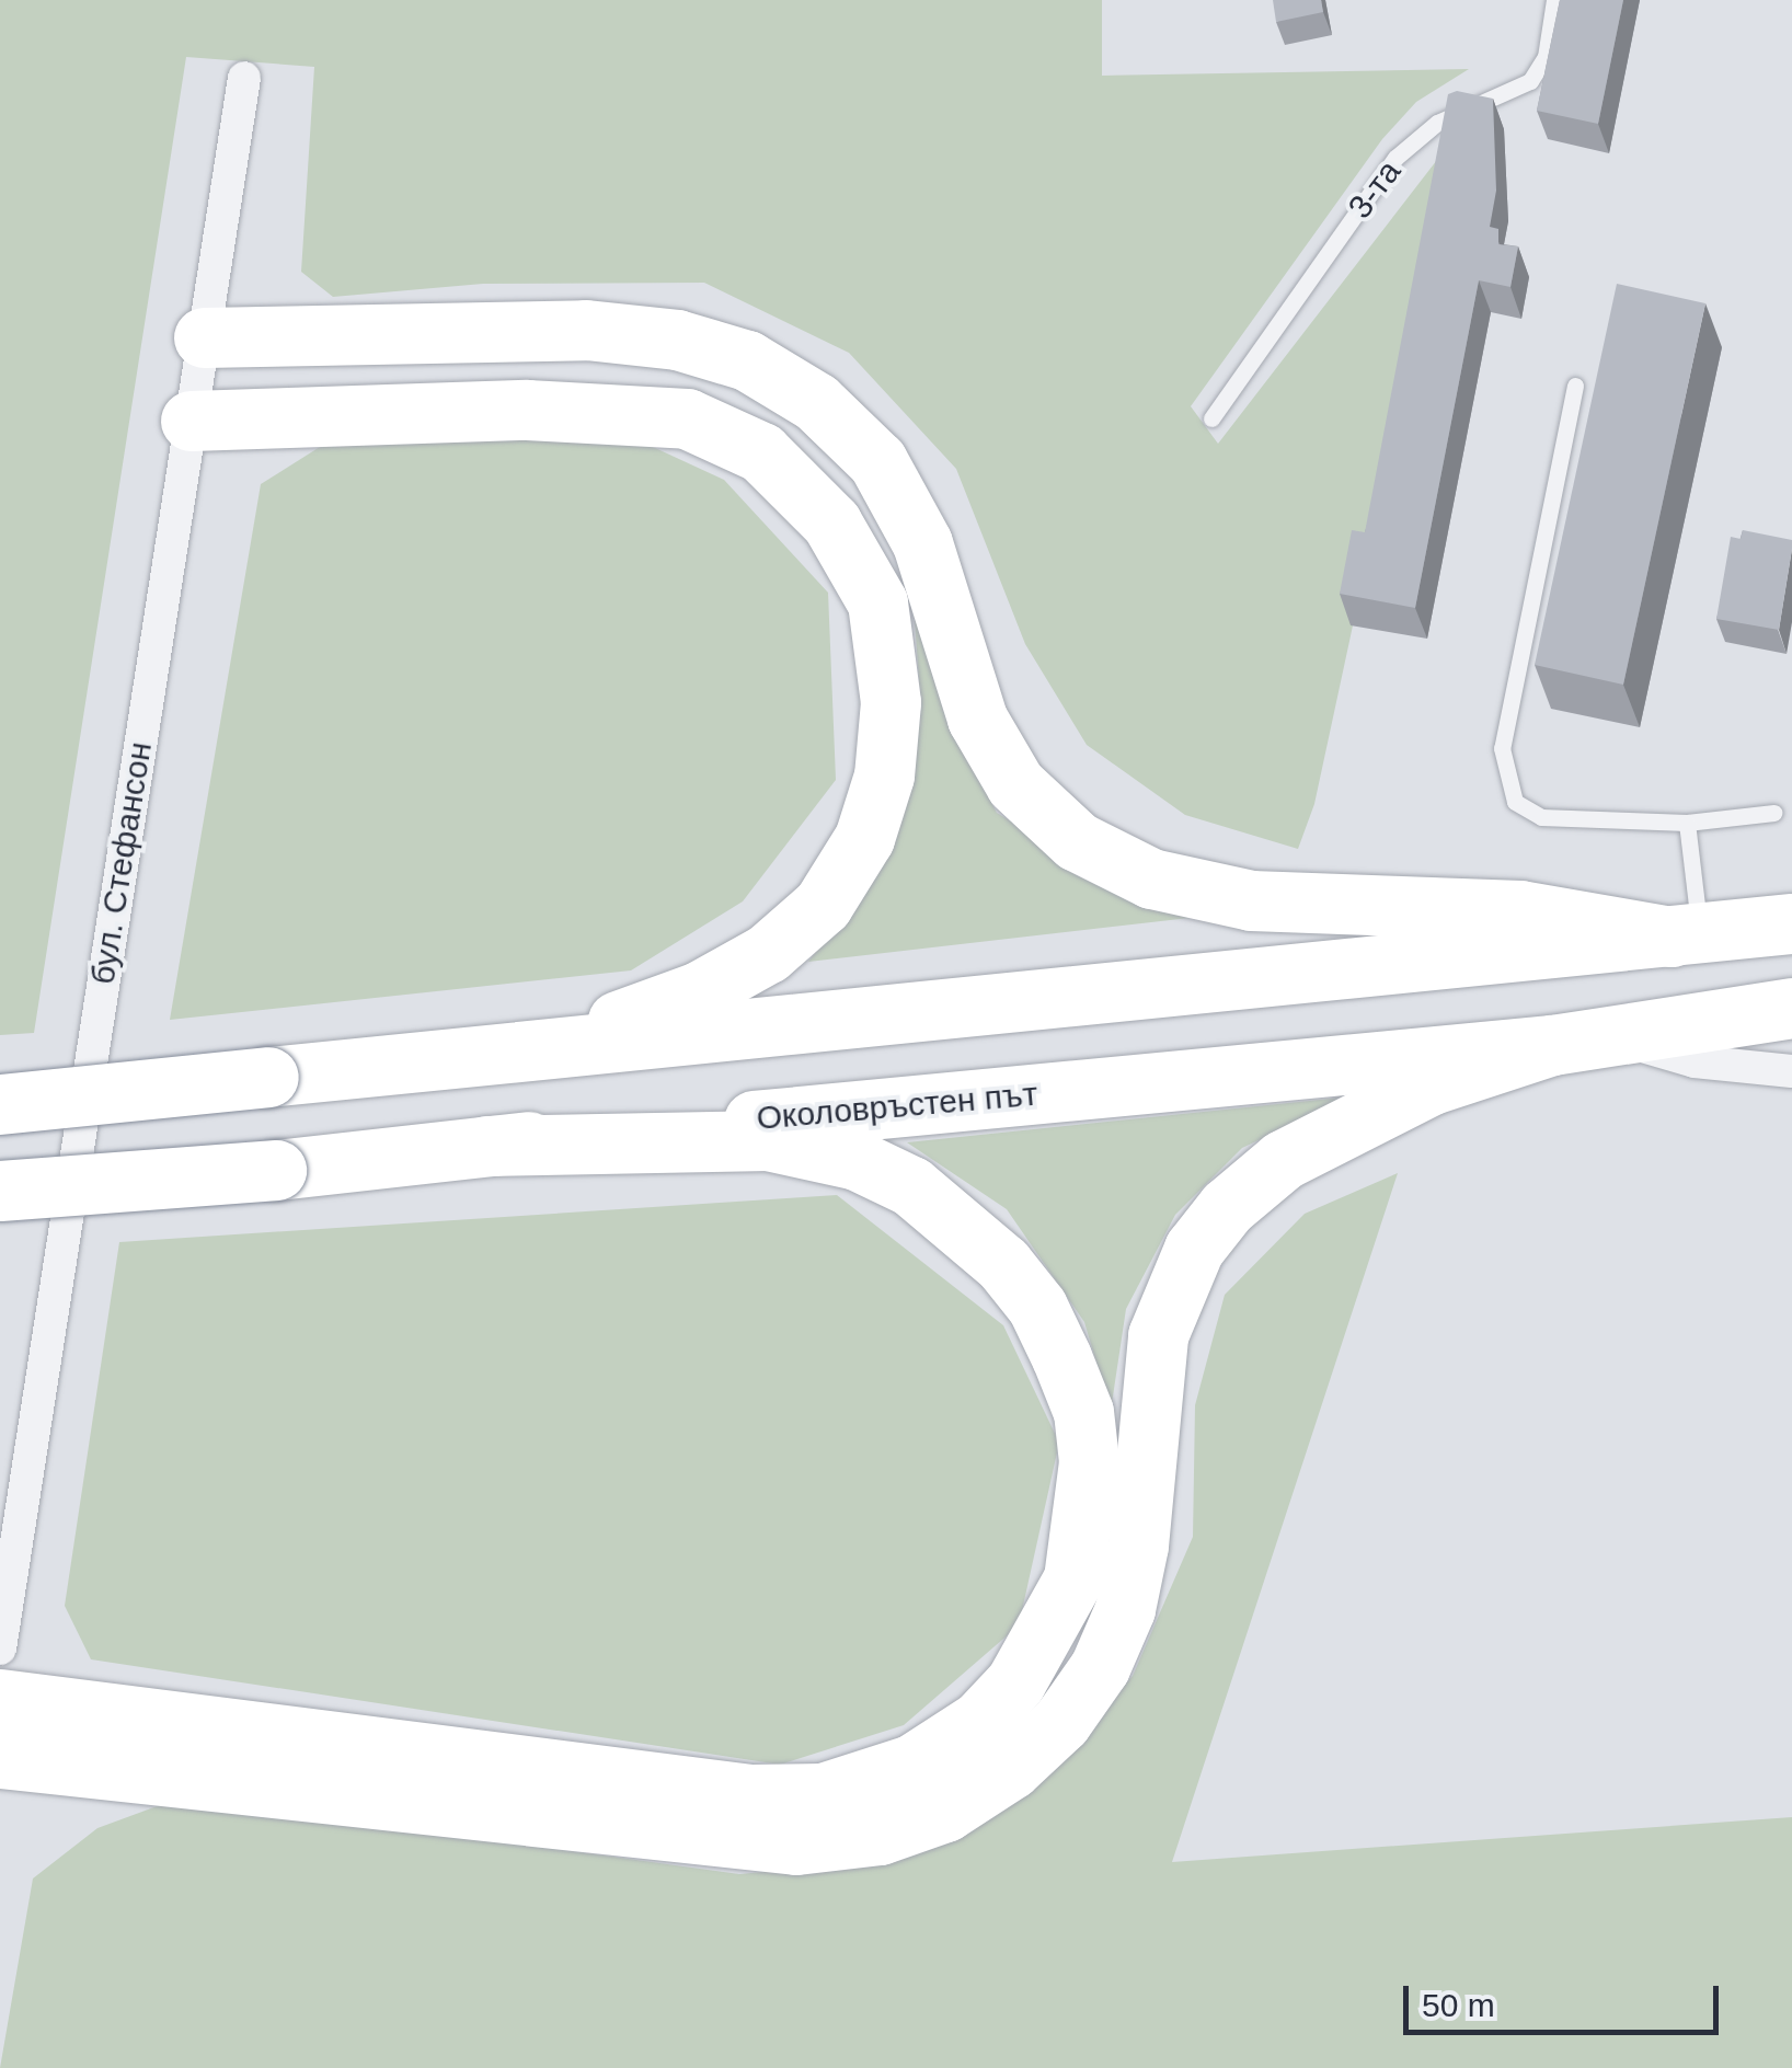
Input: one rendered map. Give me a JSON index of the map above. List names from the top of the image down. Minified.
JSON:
{"streets":{"highway":["Околовръстен път"],"street":["бул. Стефансон"],"lane":["3-та"]},"scale_bar":"50 m"}
